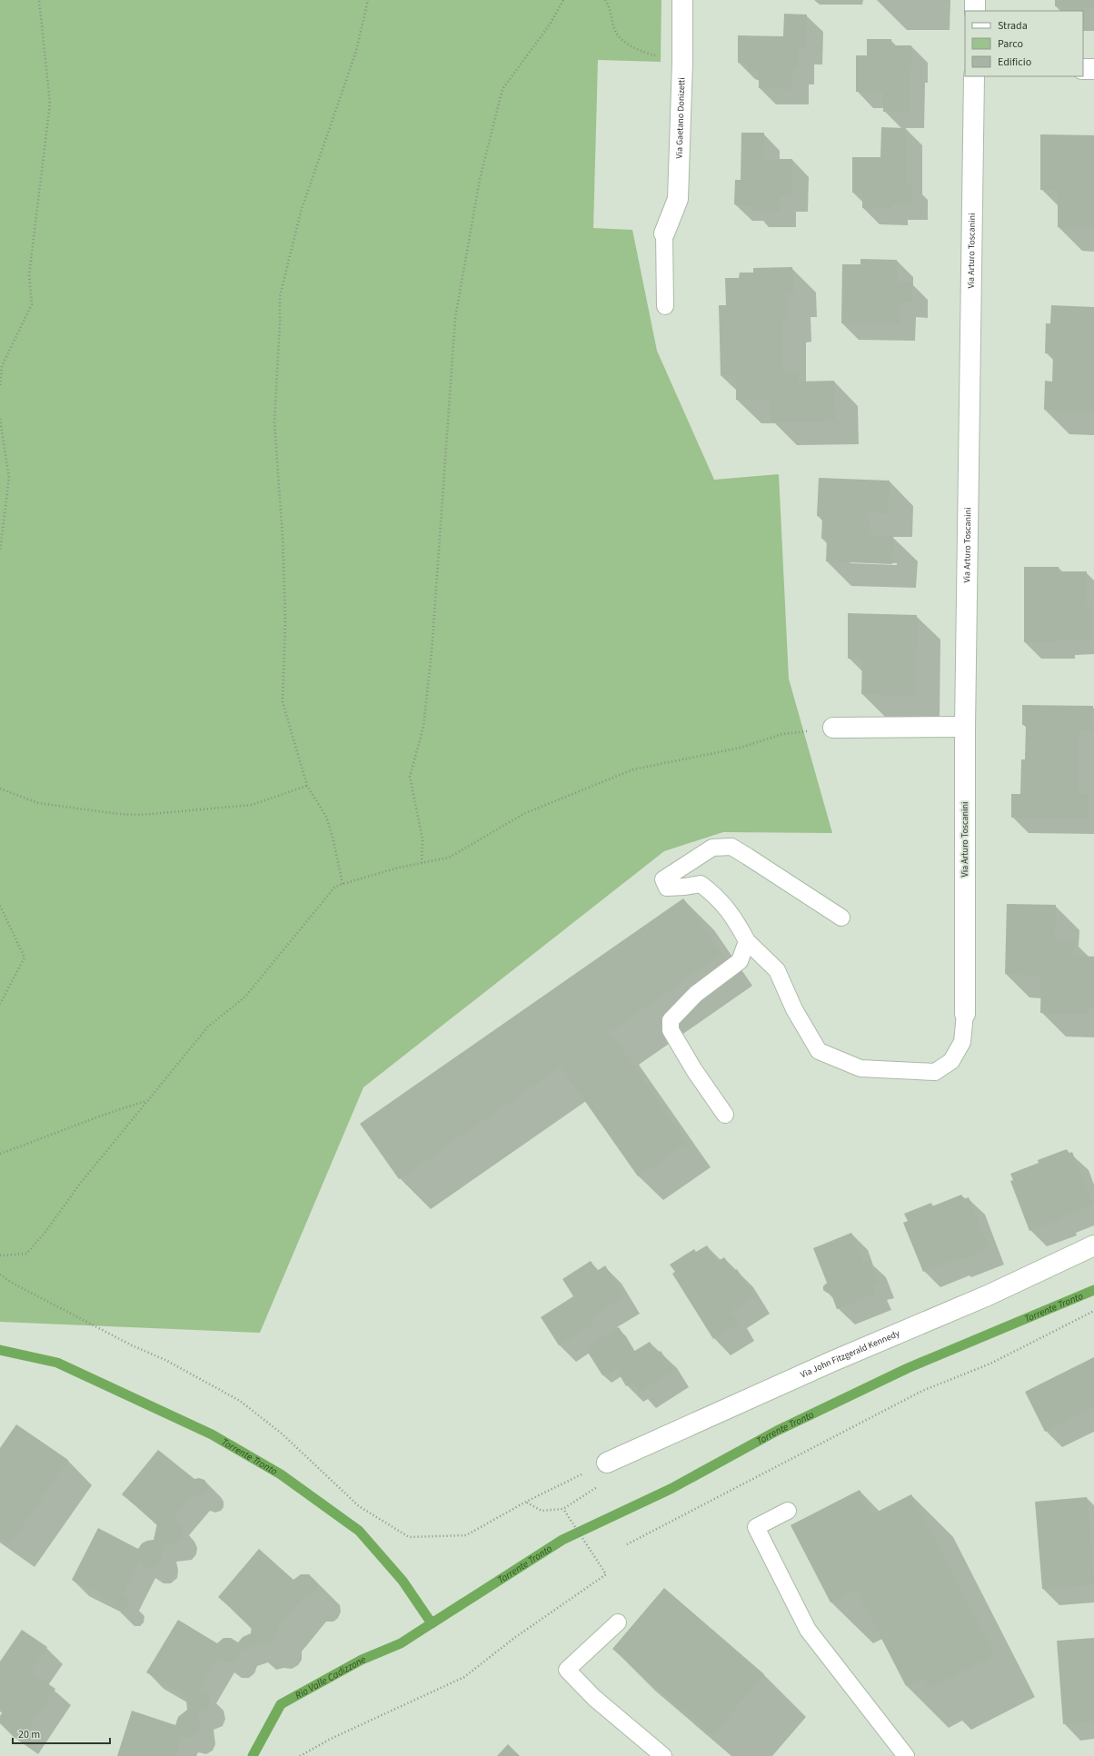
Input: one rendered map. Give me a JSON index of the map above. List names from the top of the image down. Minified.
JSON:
{"streets":{"street":["Via Gaetano Donizetti","Via Arturo Toscanini","Via John Fitzgerald Kennedy"]},"water":["Torrente Tronto","Rio Valle Cadizzone"],"legend":["Strada","Parco","Edificio"],"scale_bar":"20 m"}
